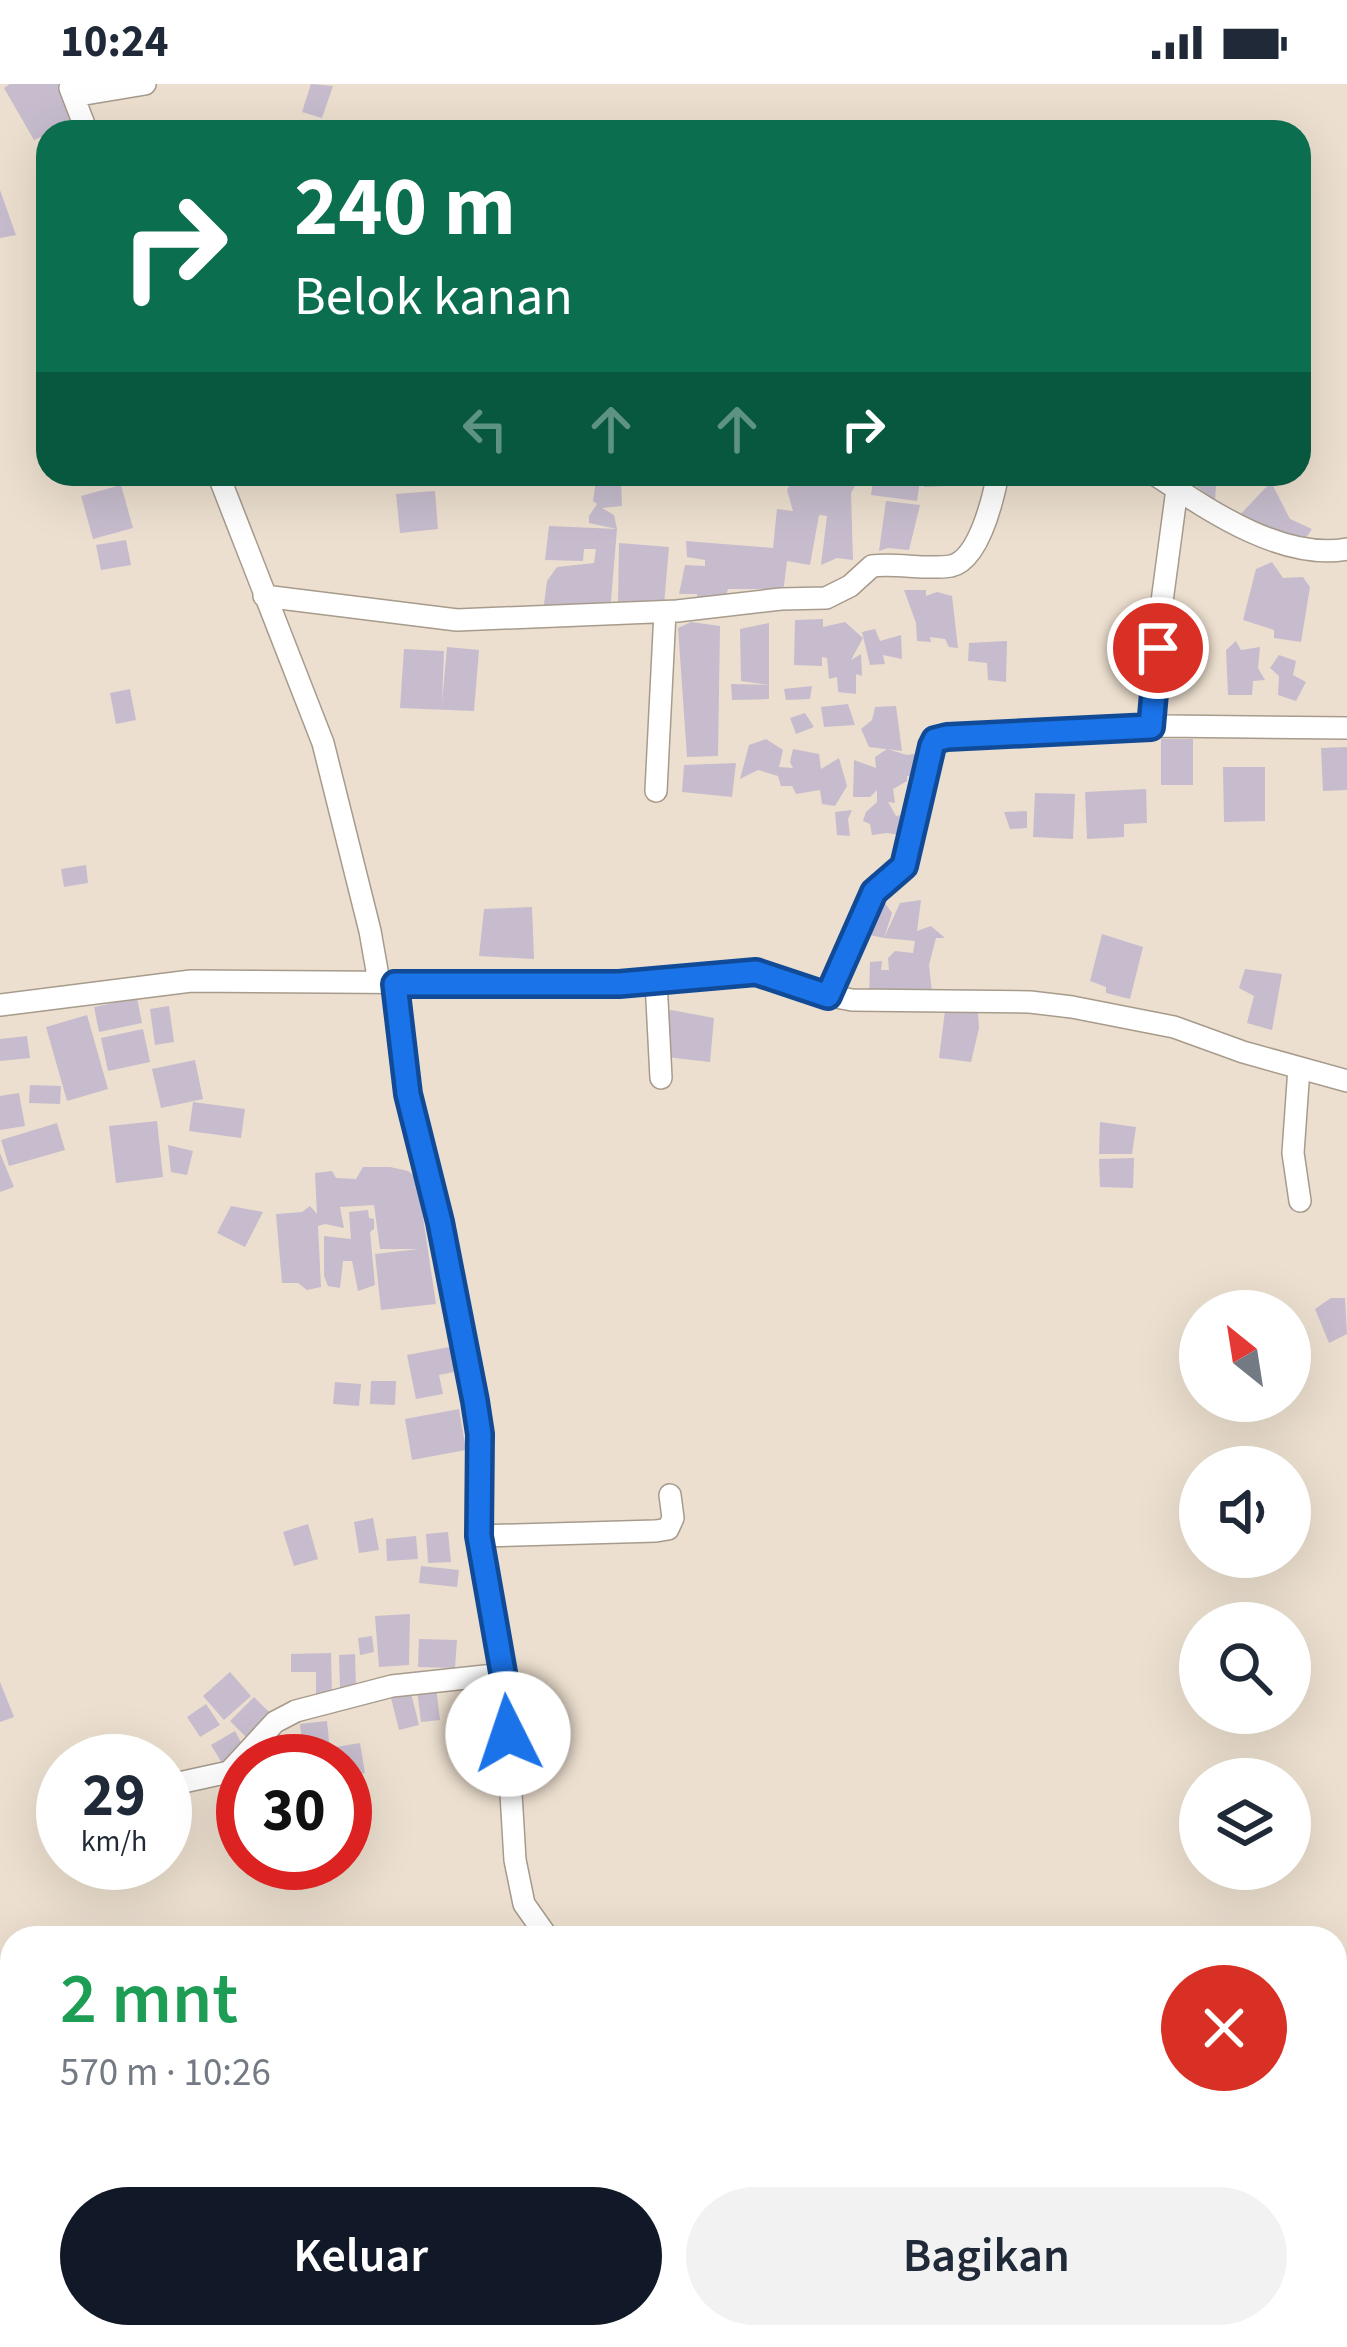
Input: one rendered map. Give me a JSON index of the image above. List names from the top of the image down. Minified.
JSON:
{"north":"top left","page":{"status":"10:24","turn":["240 m","Belok kanan"],"speed":"29 km/h","limit":"30","heading":["2 mnt","570 m · 10:26"],"buttons":["Keluar","Bagikan"]}}
